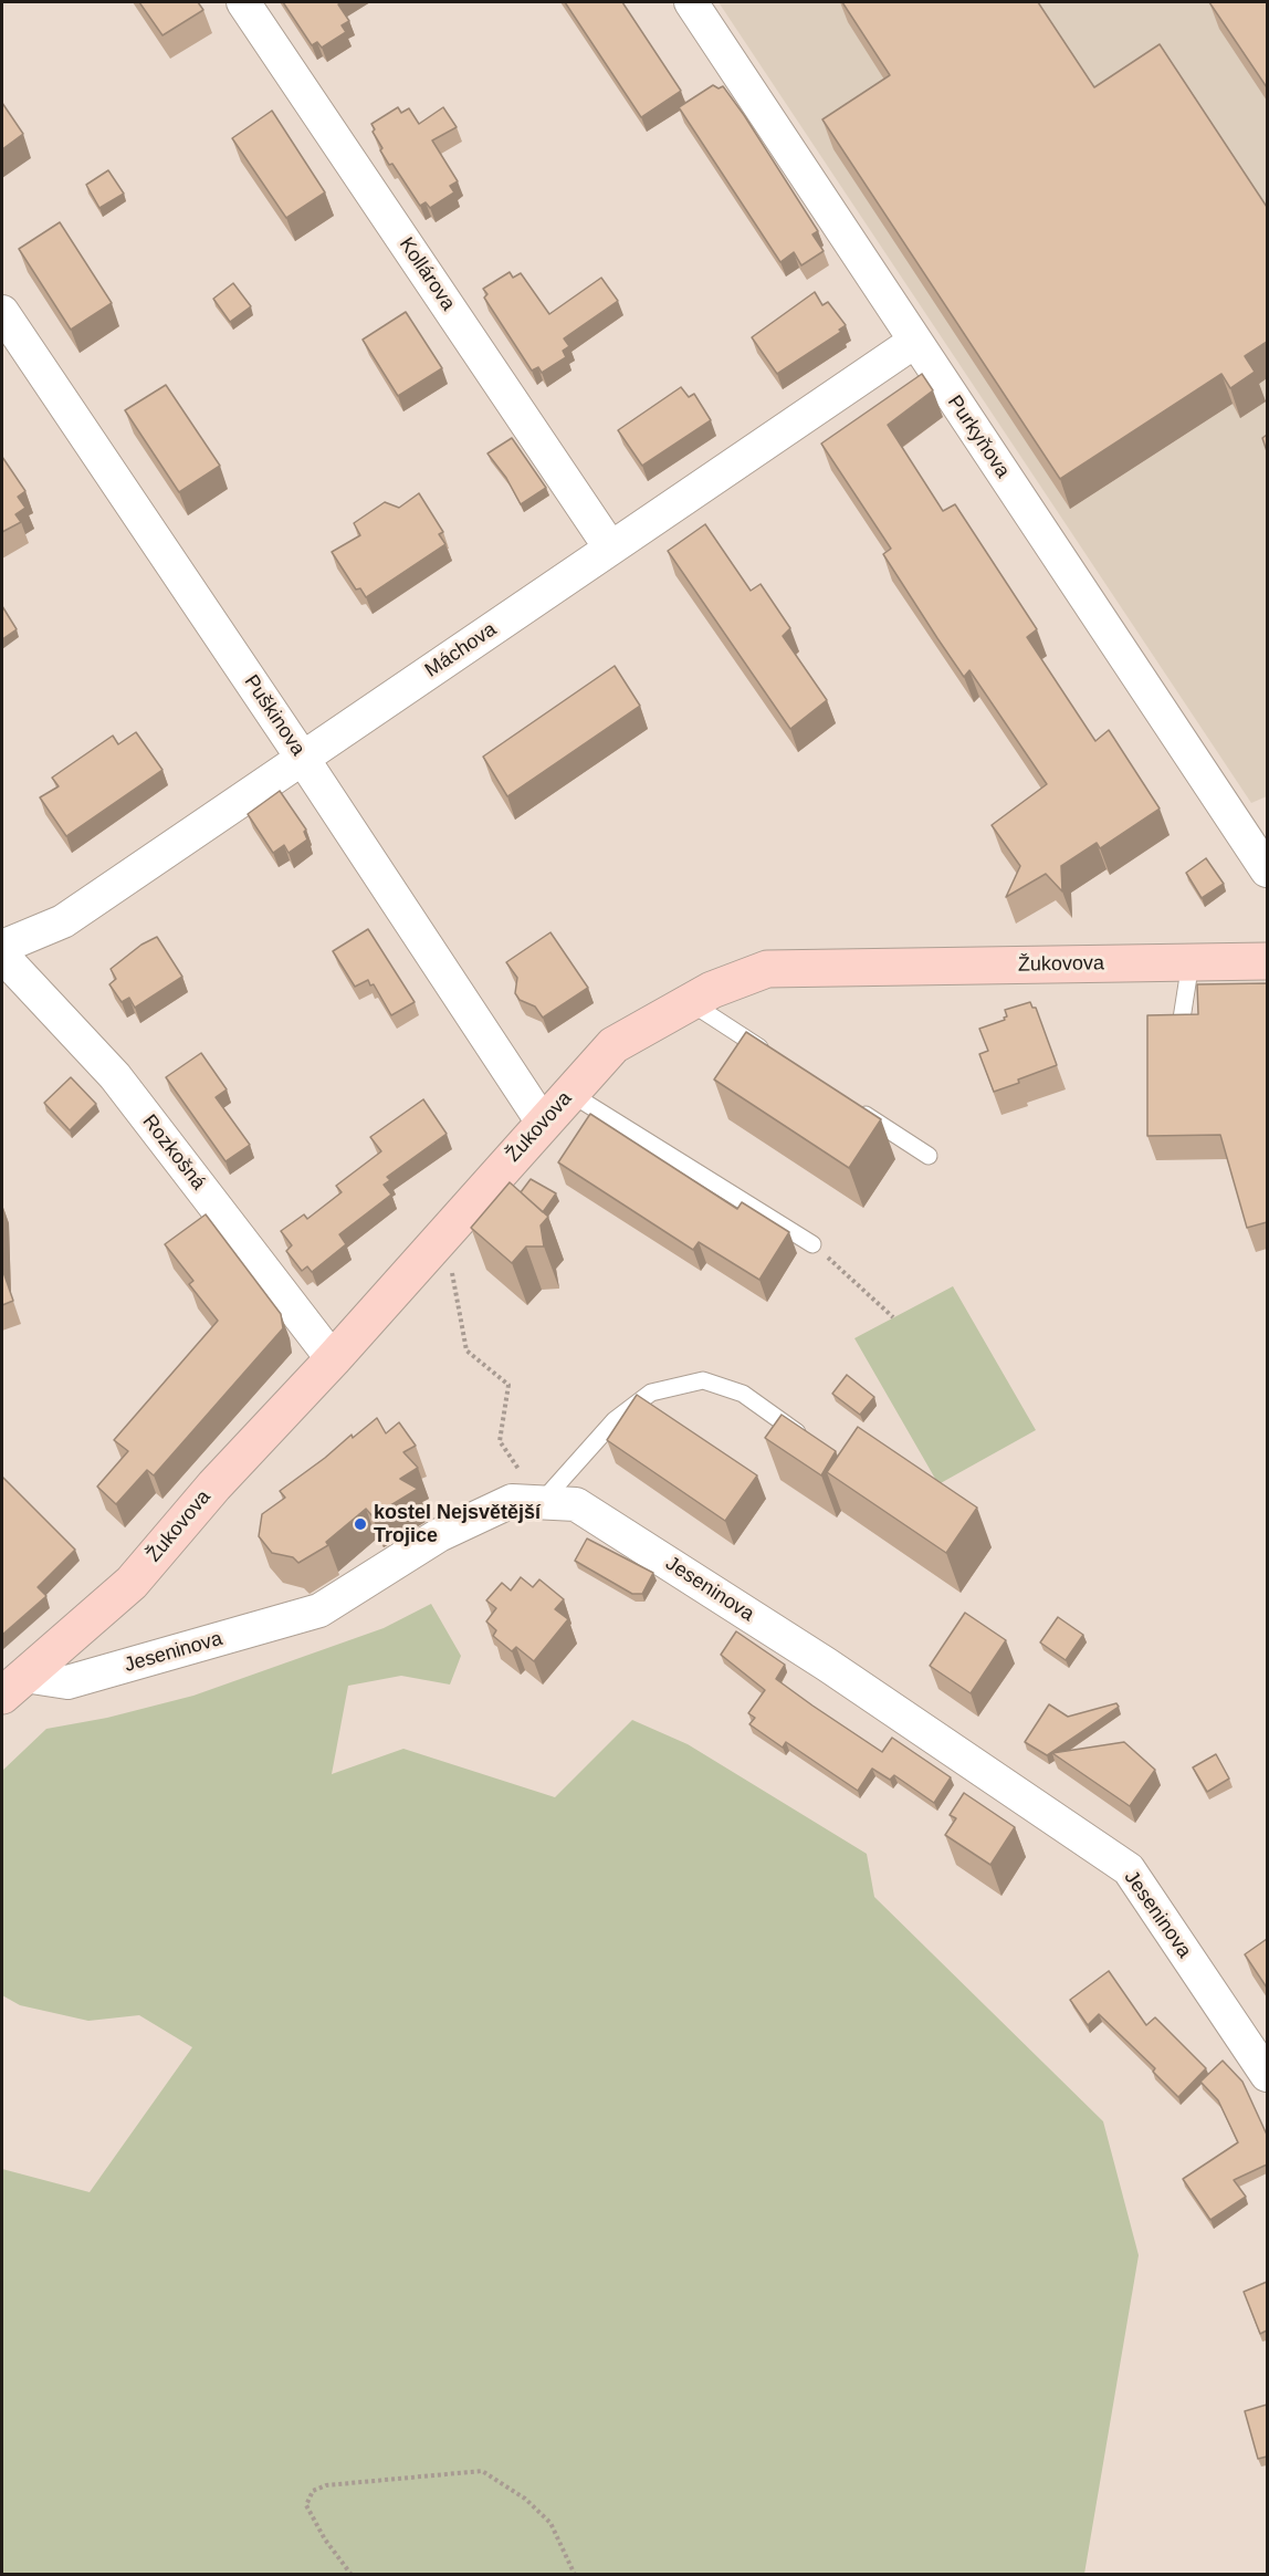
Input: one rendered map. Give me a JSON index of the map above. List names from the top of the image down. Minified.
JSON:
{"streets":{"street":["Kollárova","Purkyňova","Máchova","Puškinova","Žukovova","Rozkošná","Jeseninova"]},"crossings":[["Kollárova","Máchova"],["Purkyňova","Máchova"],["Máchova","Puškinova"],["Puškinova","Žukovova"],["Žukovova","Rozkošná"],["Žukovova","Jeseninova"]],"places":["kostel Nejsvětější Trojice"]}
